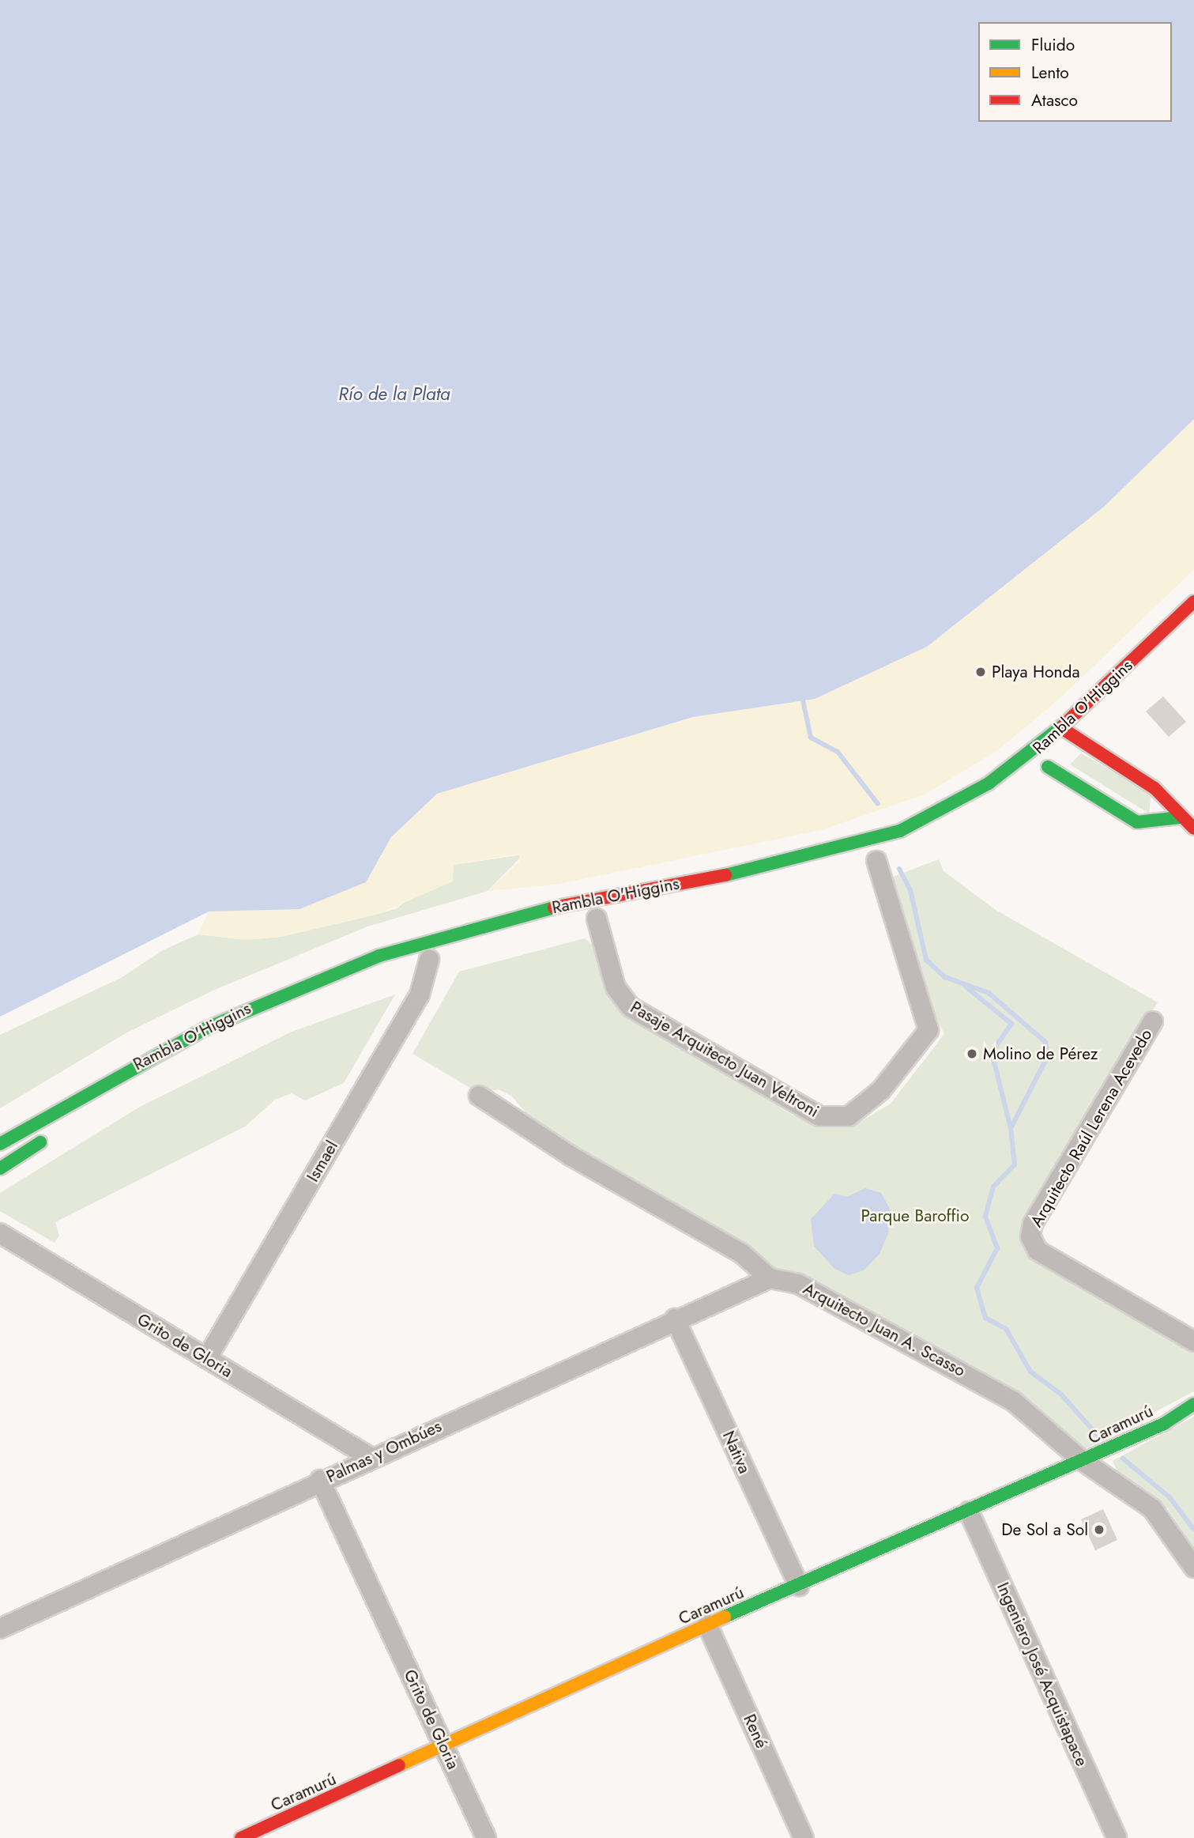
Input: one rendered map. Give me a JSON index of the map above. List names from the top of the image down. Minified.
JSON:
{"streets":{"main road":["Rambla O'Higgins","Caramurú"],"street":["Pasaje Arquitecto Juan Veltroni","Arquitecto Raúl Lerena Acevedo","Ismael","Arquitecto Juan A. Scasso","Grito de Gloria","Palmas y Ombúes","Nativa","Ingeniero José Acquistapace","René"]},"crossings":[["Ismael","Grito de Gloria"],["Arquitecto Juan A. Scasso","Caramurú"],["Arquitecto Juan A. Scasso","Palmas y Ombúes"],["Grito de Gloria","Caramurú"],["Grito de Gloria","Palmas y Ombúes"],["Caramurú","Nativa"],["Caramurú","Ingeniero José Acquistapace"],["Caramurú","René"],["Palmas y Ombúes","Nativa"]],"water":["Río de la Plata"],"parks":["Parque Baroffio"],"places":["Playa Honda","Molino de Pérez","De Sol a Sol"],"legend":["Fluido","Lento","Atasco"]}
